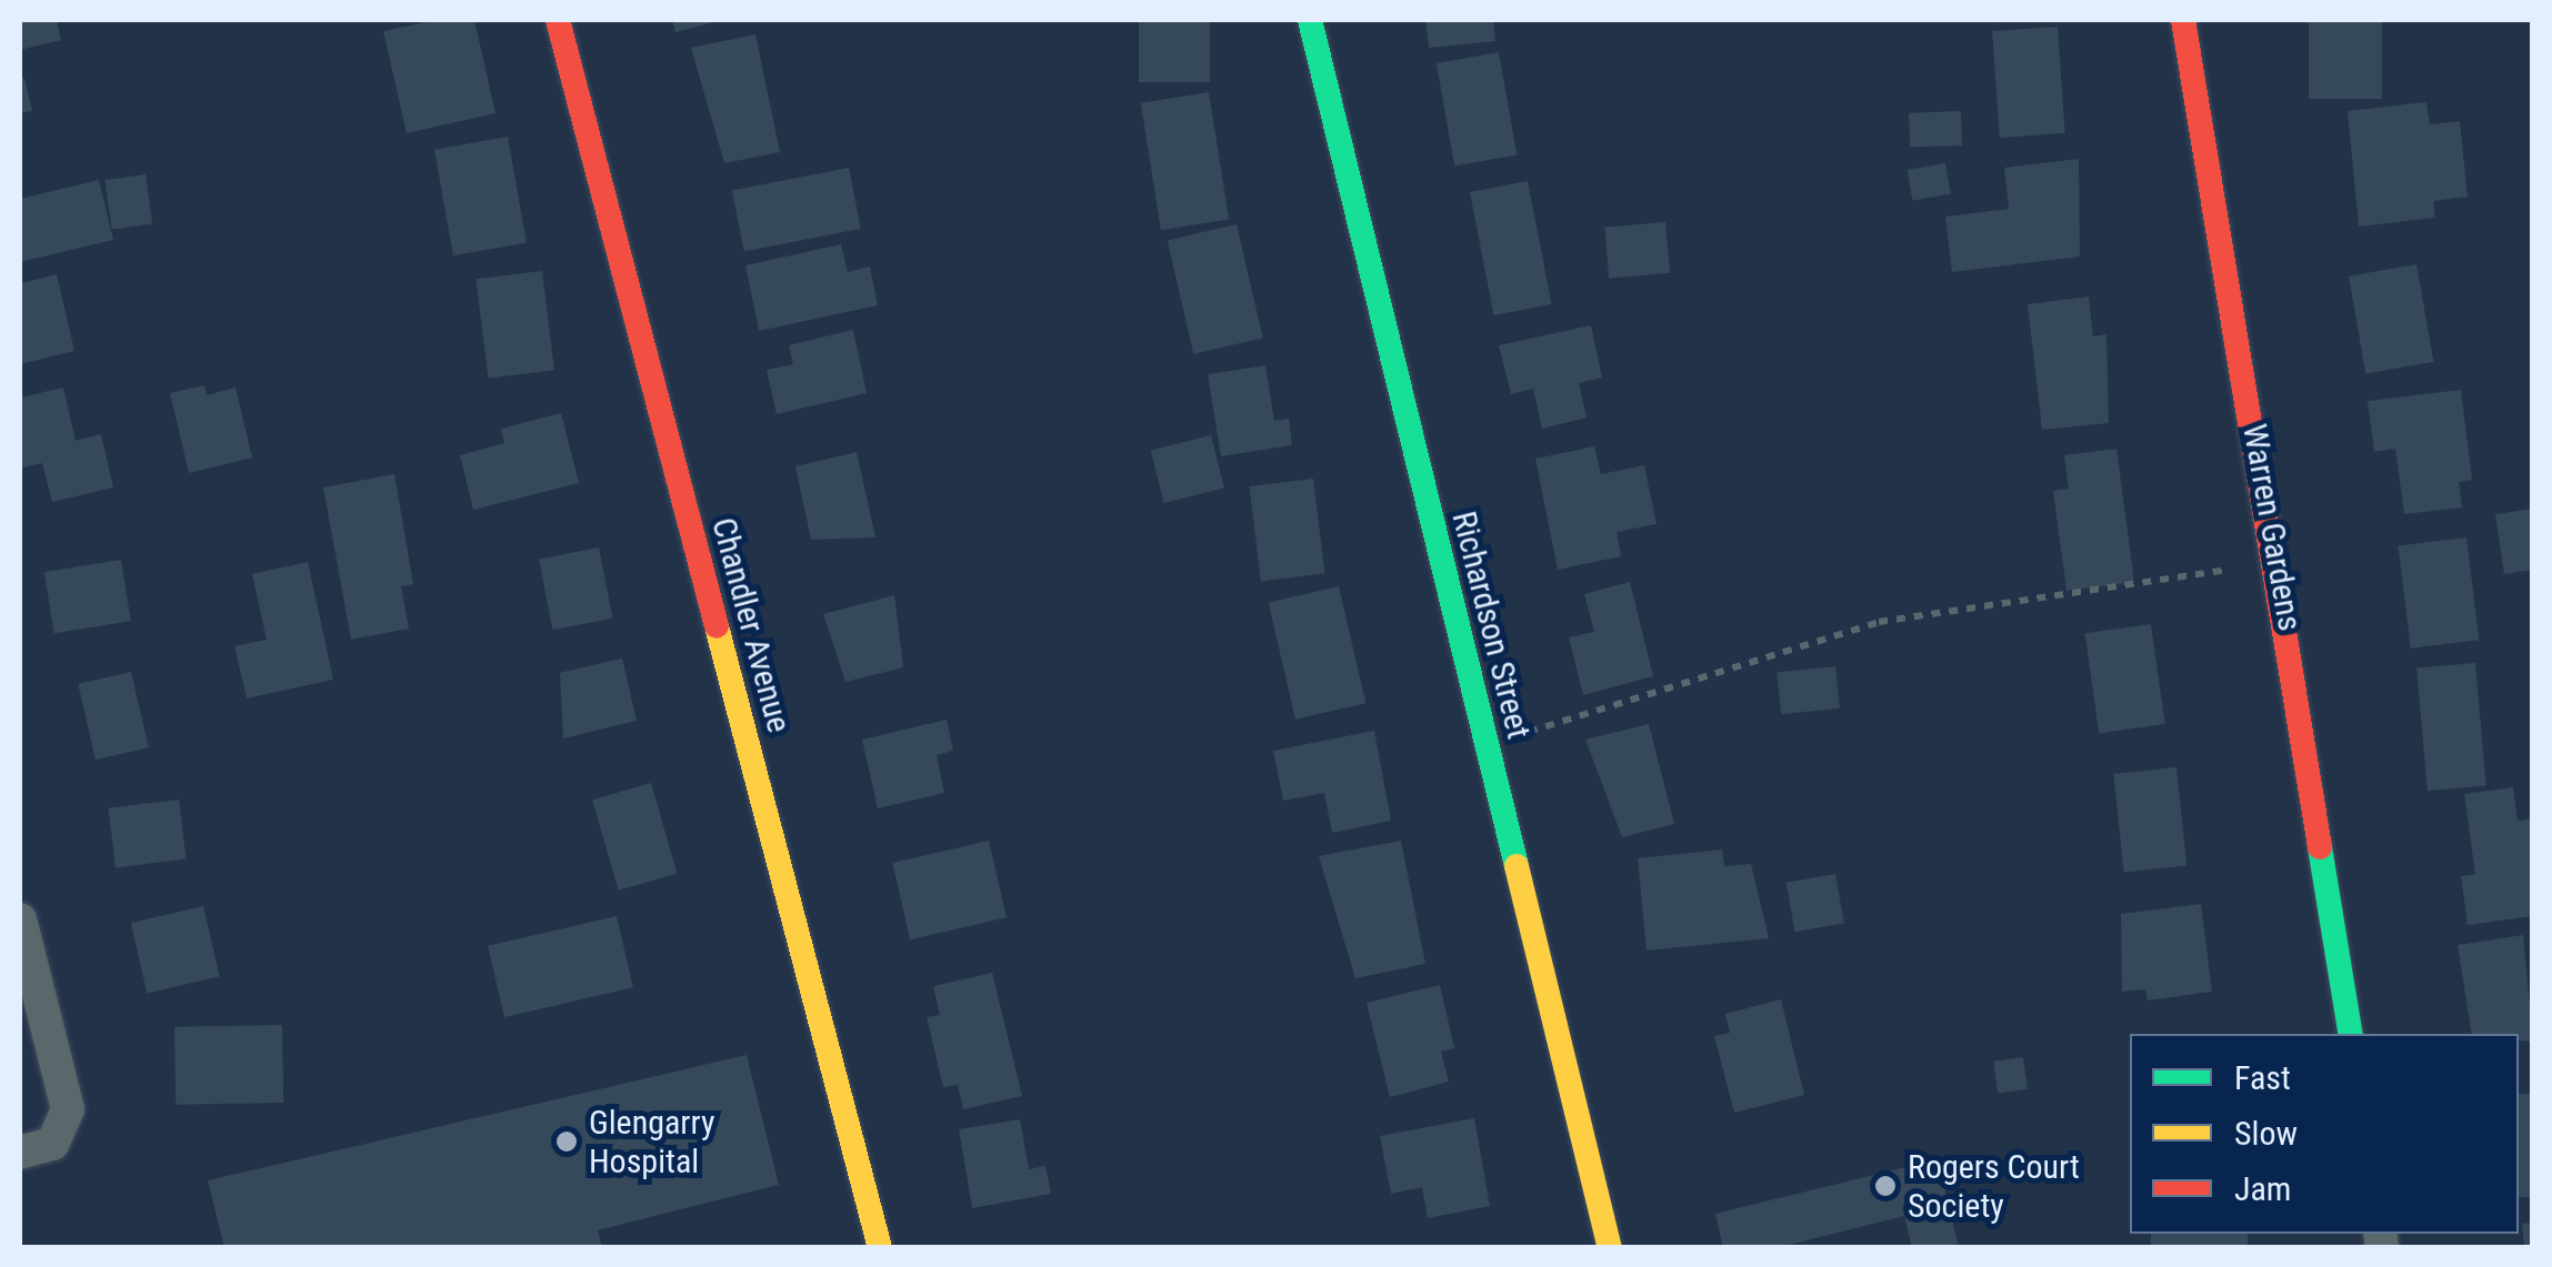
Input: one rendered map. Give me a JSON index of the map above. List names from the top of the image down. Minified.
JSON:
{"streets":{"street":["Warren Gardens","Chandler Avenue","Richardson Street"]},"places":["Glengarry Hospital","Rogers Court Society"],"legend":["Fast","Slow","Jam"]}
